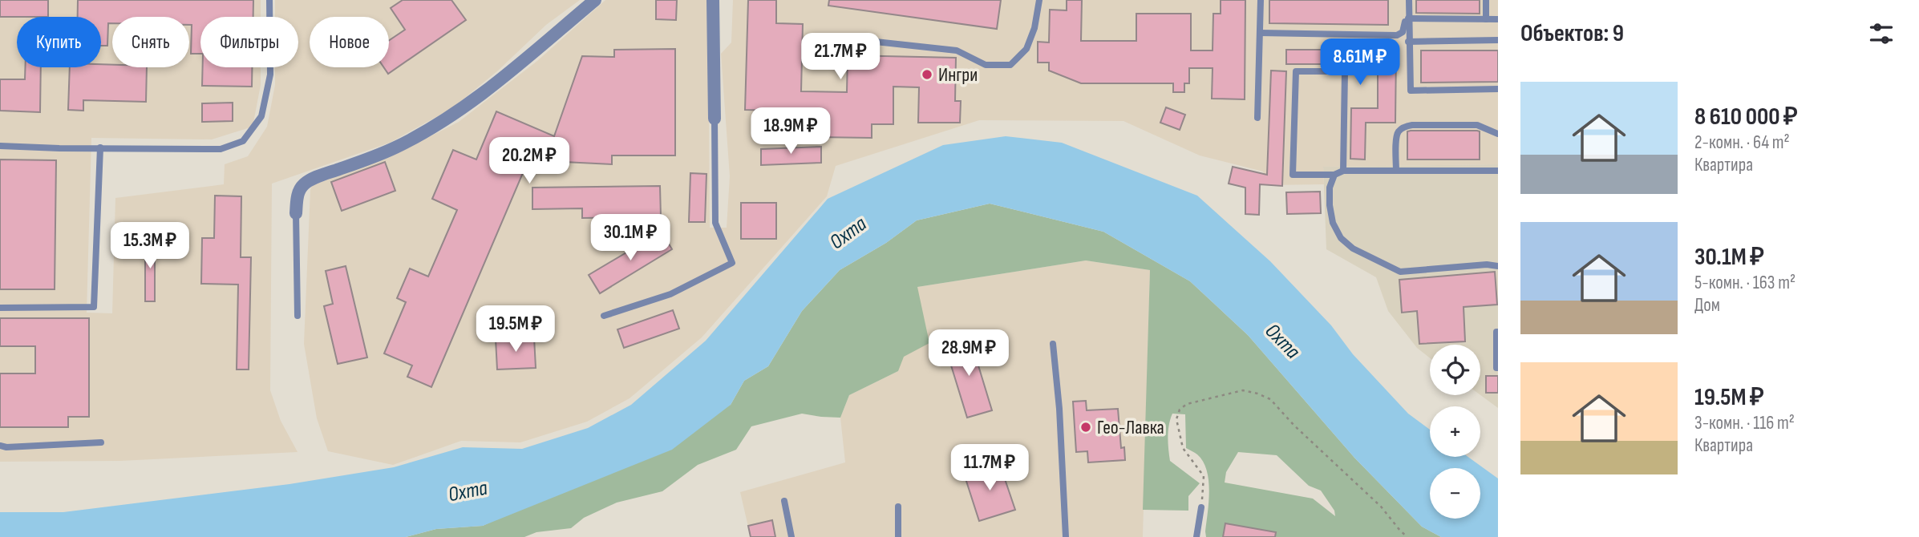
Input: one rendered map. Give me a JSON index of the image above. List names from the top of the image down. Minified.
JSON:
{"water":["Охта"],"places":["Ингри","Гео-Лавка"],"page":{"heading":"Объектов: 9","chip":["Купить","Снять","Фильтры","Новое"],"price":["21.7M ₽","8.61M ₽","18.9M ₽","20.2M ₽","30.1M ₽","15.3M ₽","19.5M ₽","28.9M ₽","11.7M ₽"],"list":[{"name":"8 610 000 ₽","note":"2-комн. · 64 m² · Квартира"},{"name":"30.1M ₽","note":"5-комн. · 163 m² · Дом"},{"name":"19.5M ₽","note":"3-комн. · 116 m² · Квартира"}],"map_buttons":["+","−"]}}
